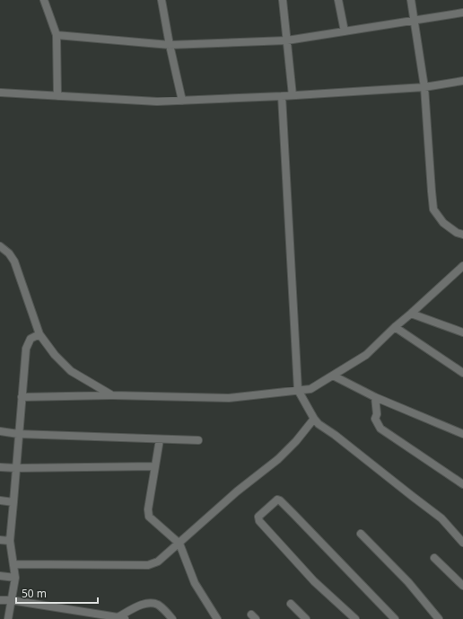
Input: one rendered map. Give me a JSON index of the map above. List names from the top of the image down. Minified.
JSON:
{"scale_bar":"50 m"}
